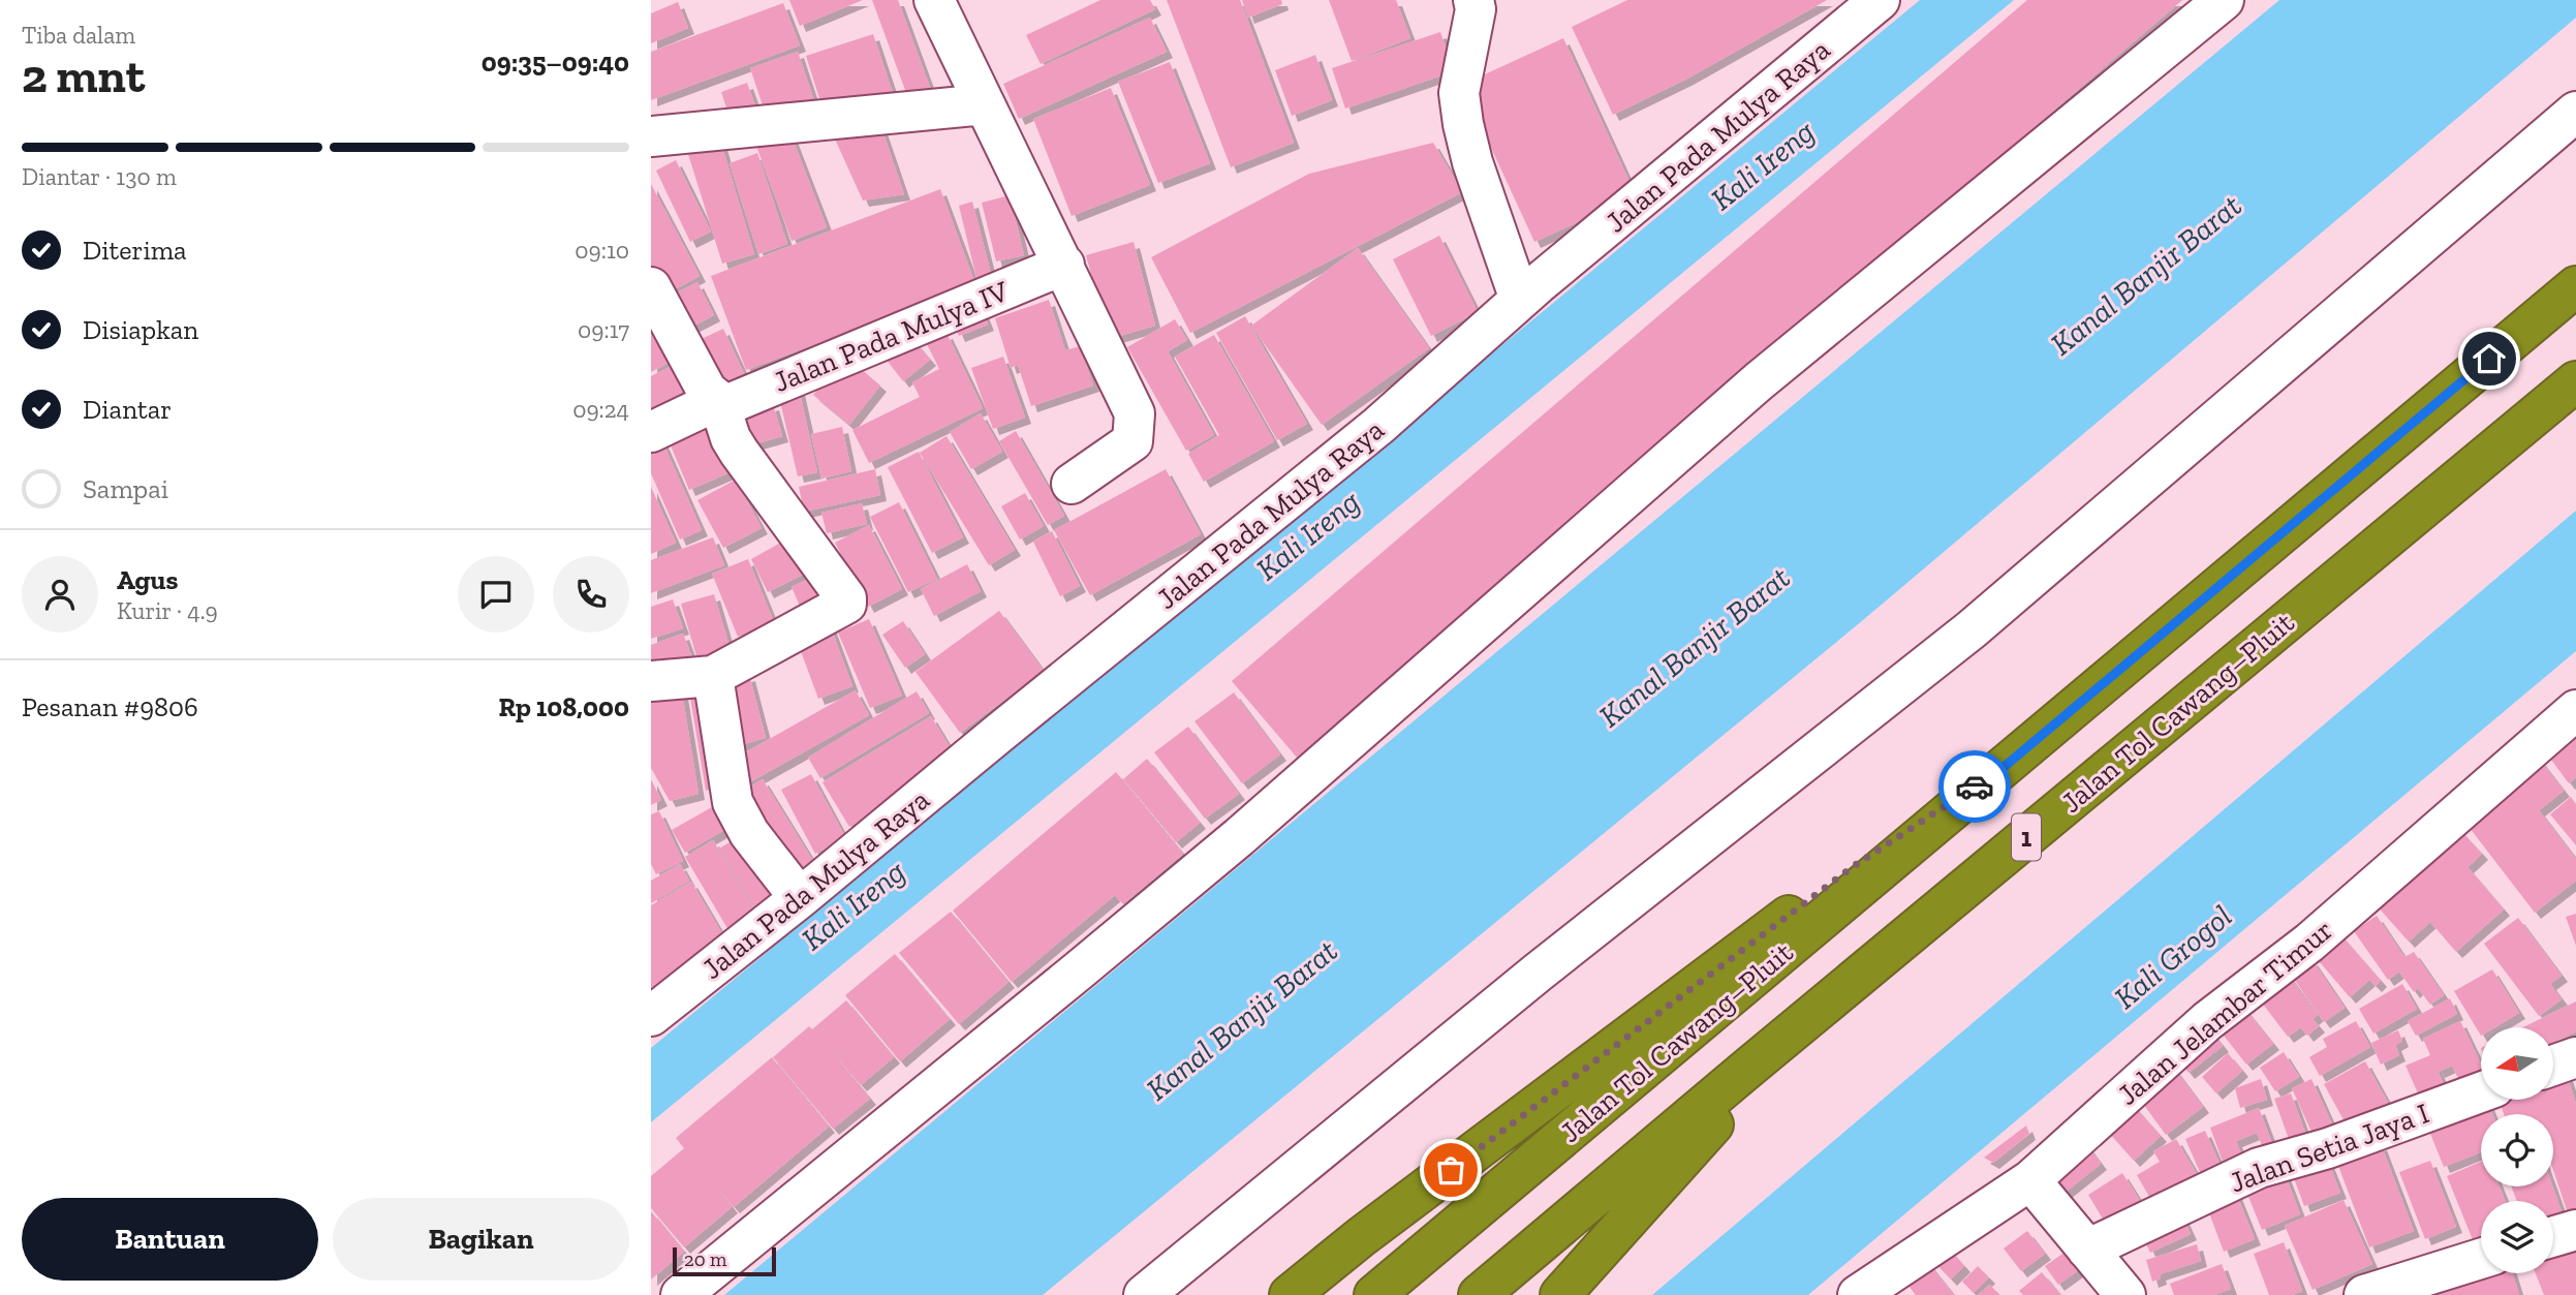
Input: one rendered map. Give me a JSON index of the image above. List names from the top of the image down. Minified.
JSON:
{"streets":{"highway":["Jalan Tol Cawang–Pluit","1"],"street":["Jalan Pada Mulya Raya","Jalan Pada Mulya IV","Jalan Jelambar Timur","Jalan Setia Jaya I"]},"water":["Kali Ireng","Kanal Banjir Barat","Kali Grogol"],"scale_bar":"20 m","north":"left","page":{"heading":["2 mnt","Tiba dalam","09:35–09:40"],"panel":["Agus","Kurir · 4.9","Pesanan #9806","Rp 108,000"],"bar":"Diantar · 130 m","list":[["Diterima","09:10"],["Disiapkan","09:17"],["Diantar","09:24"],"Sampai"],"buttons":["Bantuan","Bagikan"],"scale":"20 m"}}
